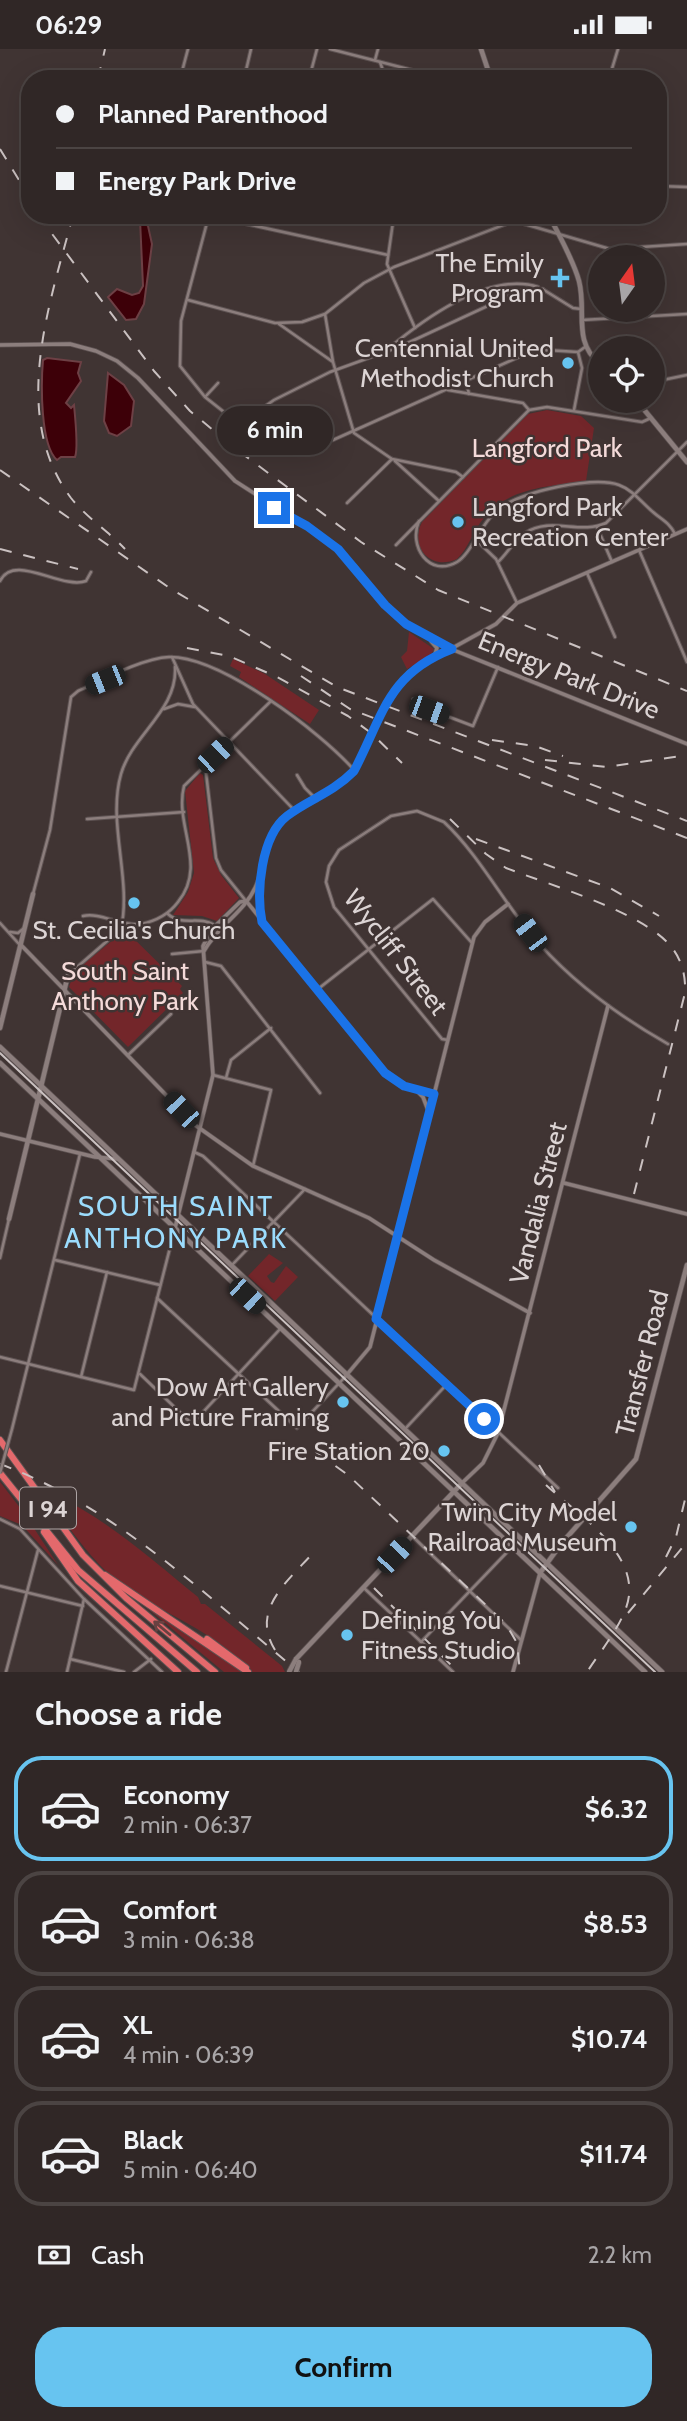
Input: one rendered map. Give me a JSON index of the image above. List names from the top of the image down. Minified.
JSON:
{"streets":{"highway":["I 94"],"main road":["Vandalia Street","Transfer Road"],"street":["Energy Park Drive","Wycliff Street"]},"districts":["SOUTH SAINT ANTHONY PARK"],"parks":["Langford Park","South Saint Anthony Park"],"places":{"health":["The Emily Program"],"other":["Centennial United Methodist Church","Langford Park Recreation Center","St. Cecilia's Church","Dow Art Gallery and Picture Framing","Fire Station 20","Twin City Model Railroad Museum","Defining You Fitness Studio"]},"north":"top","page":{"status":"06:29","banner":["Planned Parenthood","Energy Park Drive"],"bubble":"6 min","heading":"Choose a ride","list":[{"name":"Economy","note":"2 min · 06:37","value":"$6.32"},{"name":"Comfort","note":"3 min · 06:38","value":"$8.53"},{"name":"XL","note":"4 min · 06:39","value":"$10.74"},{"name":"Black","note":"5 min · 06:40","value":"$11.74"}],"pay":["Cash","2.2 km"],"buttons":"Confirm"}}
